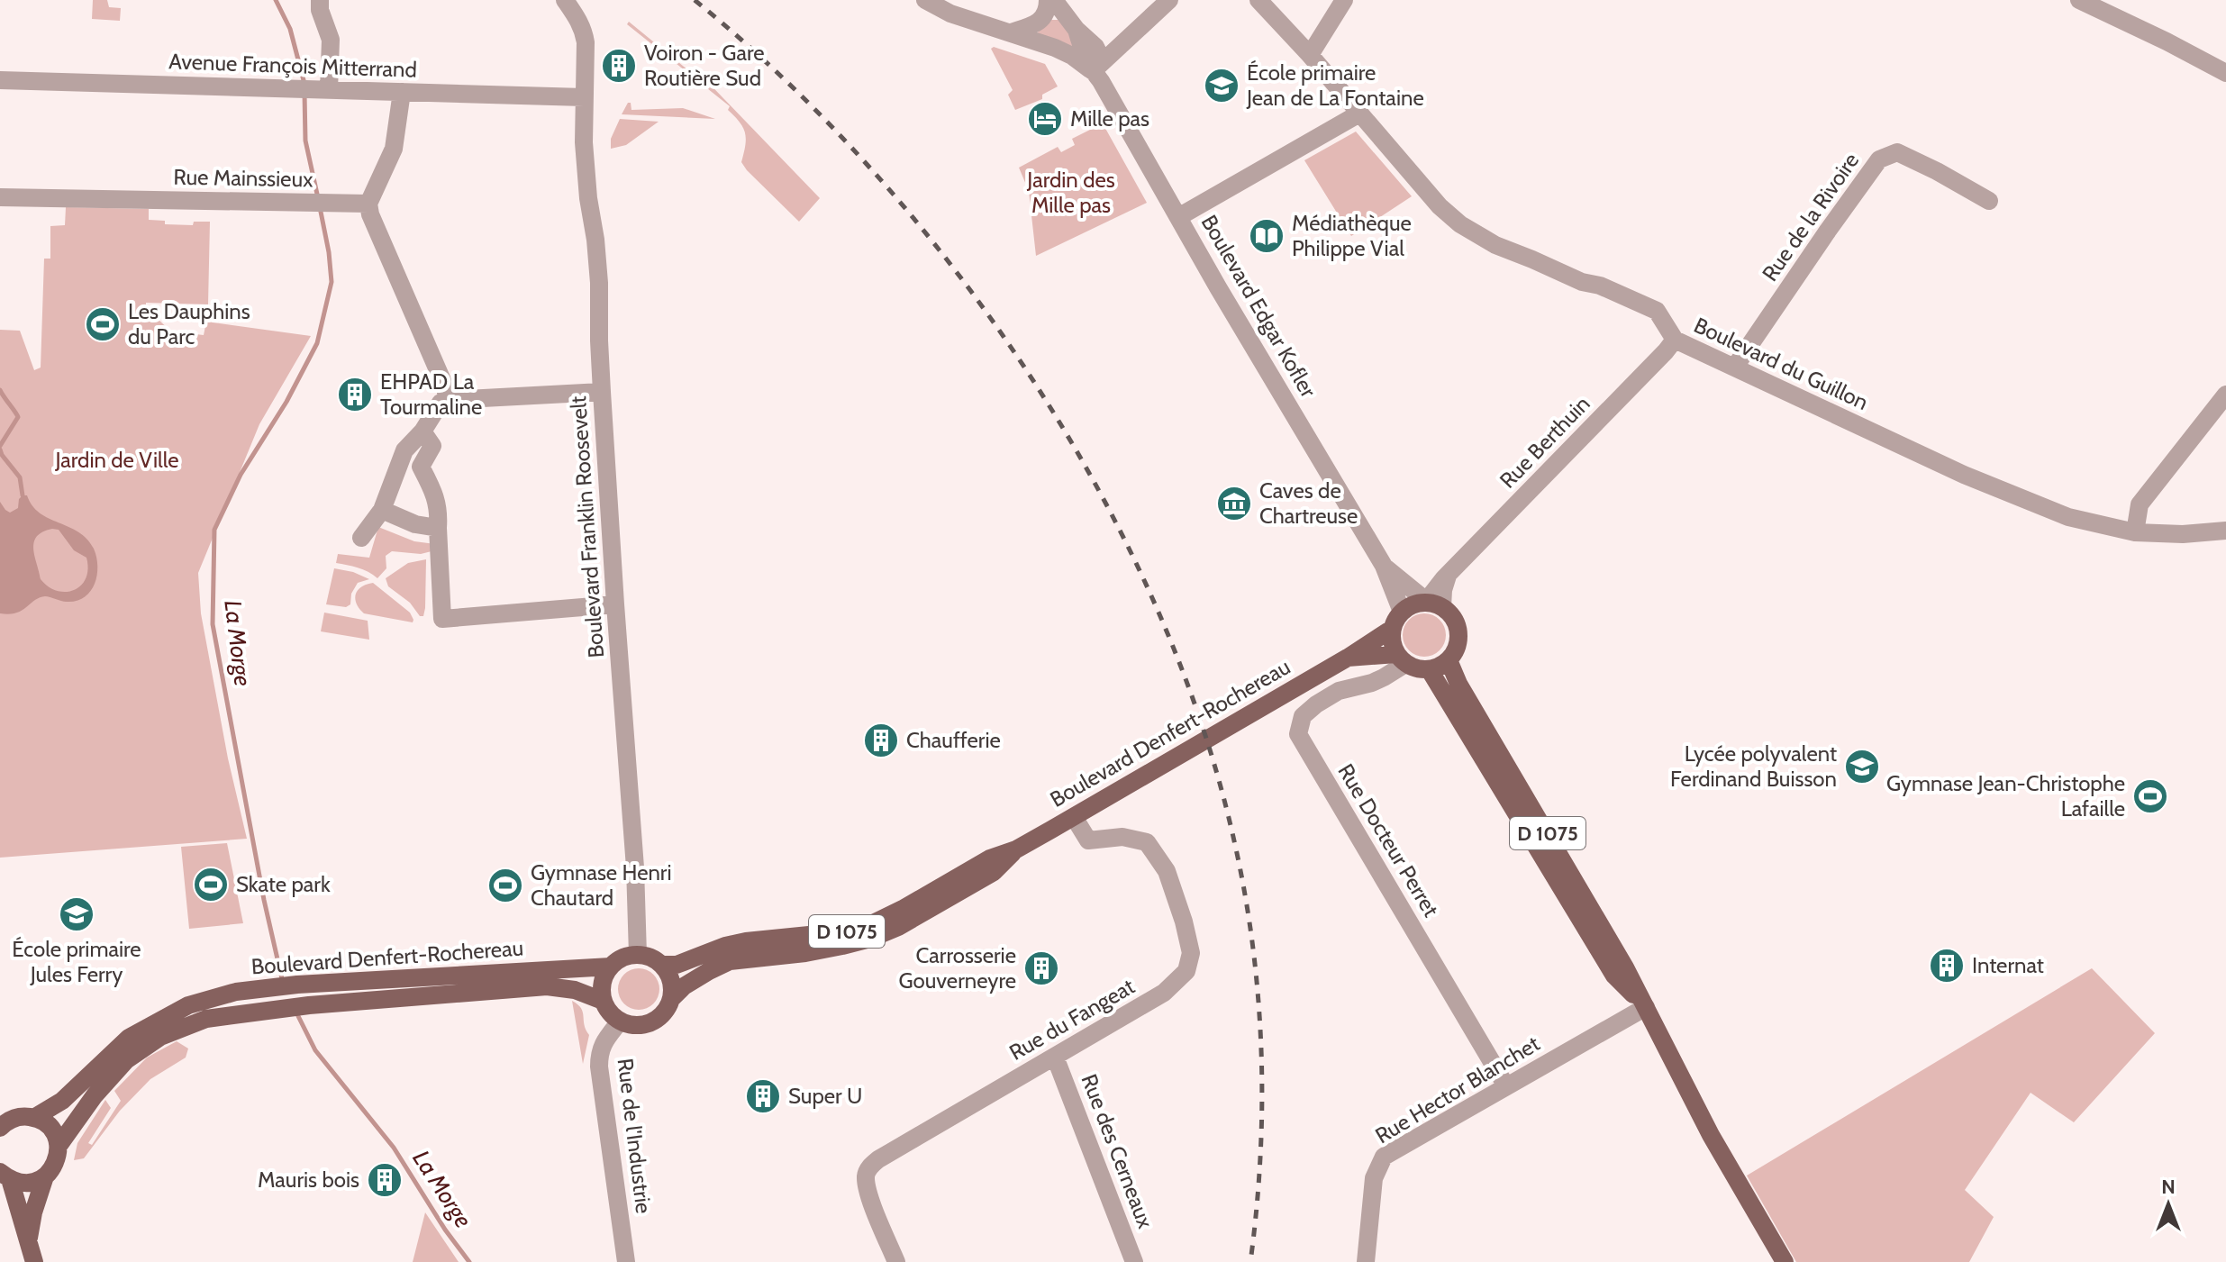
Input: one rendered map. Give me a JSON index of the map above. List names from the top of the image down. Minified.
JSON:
{"streets":{"main road":["Boulevard Denfert-Rochereau","D 1075"],"street":["Avenue François Mitterrand","Rue Mainssieux","Rue de la Rivoire","Boulevard Edgar Kofler","Boulevard du Guillon","Rue Berthuin","Boulevard Franklin Roosevelt","Rue Docteur Perret","Rue du Fangeat","Rue Hector Blanchet","Rue de l'Industrie","Rue des Cerneaux"]},"crossings":[["Avenue François Mitterrand","Boulevard Franklin Roosevelt"],["Rue de la Rivoire","Boulevard du Guillon"],["Boulevard Edgar Kofler","Rue Berthuin"],["Boulevard Edgar Kofler","Boulevard Denfert-Rochereau"],["Boulevard Edgar Kofler","D 1075"],["Boulevard Edgar Kofler","Rue Docteur Perret"],["Boulevard du Guillon","Rue Berthuin"],["Rue Berthuin","Boulevard Denfert-Rochereau"],["Rue Berthuin","D 1075"],["Rue Berthuin","Rue Docteur Perret"],["Boulevard Franklin Roosevelt","Boulevard Denfert-Rochereau"],["Boulevard Franklin Roosevelt","Rue de l'Industrie"],["Boulevard Denfert-Rochereau","D 1075"],["Boulevard Denfert-Rochereau","Rue Docteur Perret"],["Boulevard Denfert-Rochereau","Rue du Fangeat"],["Boulevard Denfert-Rochereau","Rue de l'Industrie"],["D 1075","Rue Docteur Perret"],["D 1075","Rue Hector Blanchet"],["Rue Docteur Perret","Rue Hector Blanchet"],["Rue du Fangeat","Rue des Cerneaux"]],"water":["La Morge"],"parks":["Jardin des Mille pas","Jardin de Ville"],"places":{"building":["Voiron - Gare Routière Sud","EHPAD La Tourmaline","Chaufferie","Internat","Carrosserie Gouverneyre","Super U","Mauris bois"],"school or university":["École primaire Jean de La Fontaine","Lycée polyvalent Ferdinand Buisson","École primaire Jules Ferry"],"hotel":["Mille pas"],"library":["Médiathèque Philippe Vial"],"sports":["Les Dauphins du Parc","Gymnase Jean-Christophe Lafaille","Skate park","Gymnase Henri Chautard"],"museum":["Caves de Chartreuse"]},"north":"top"}
